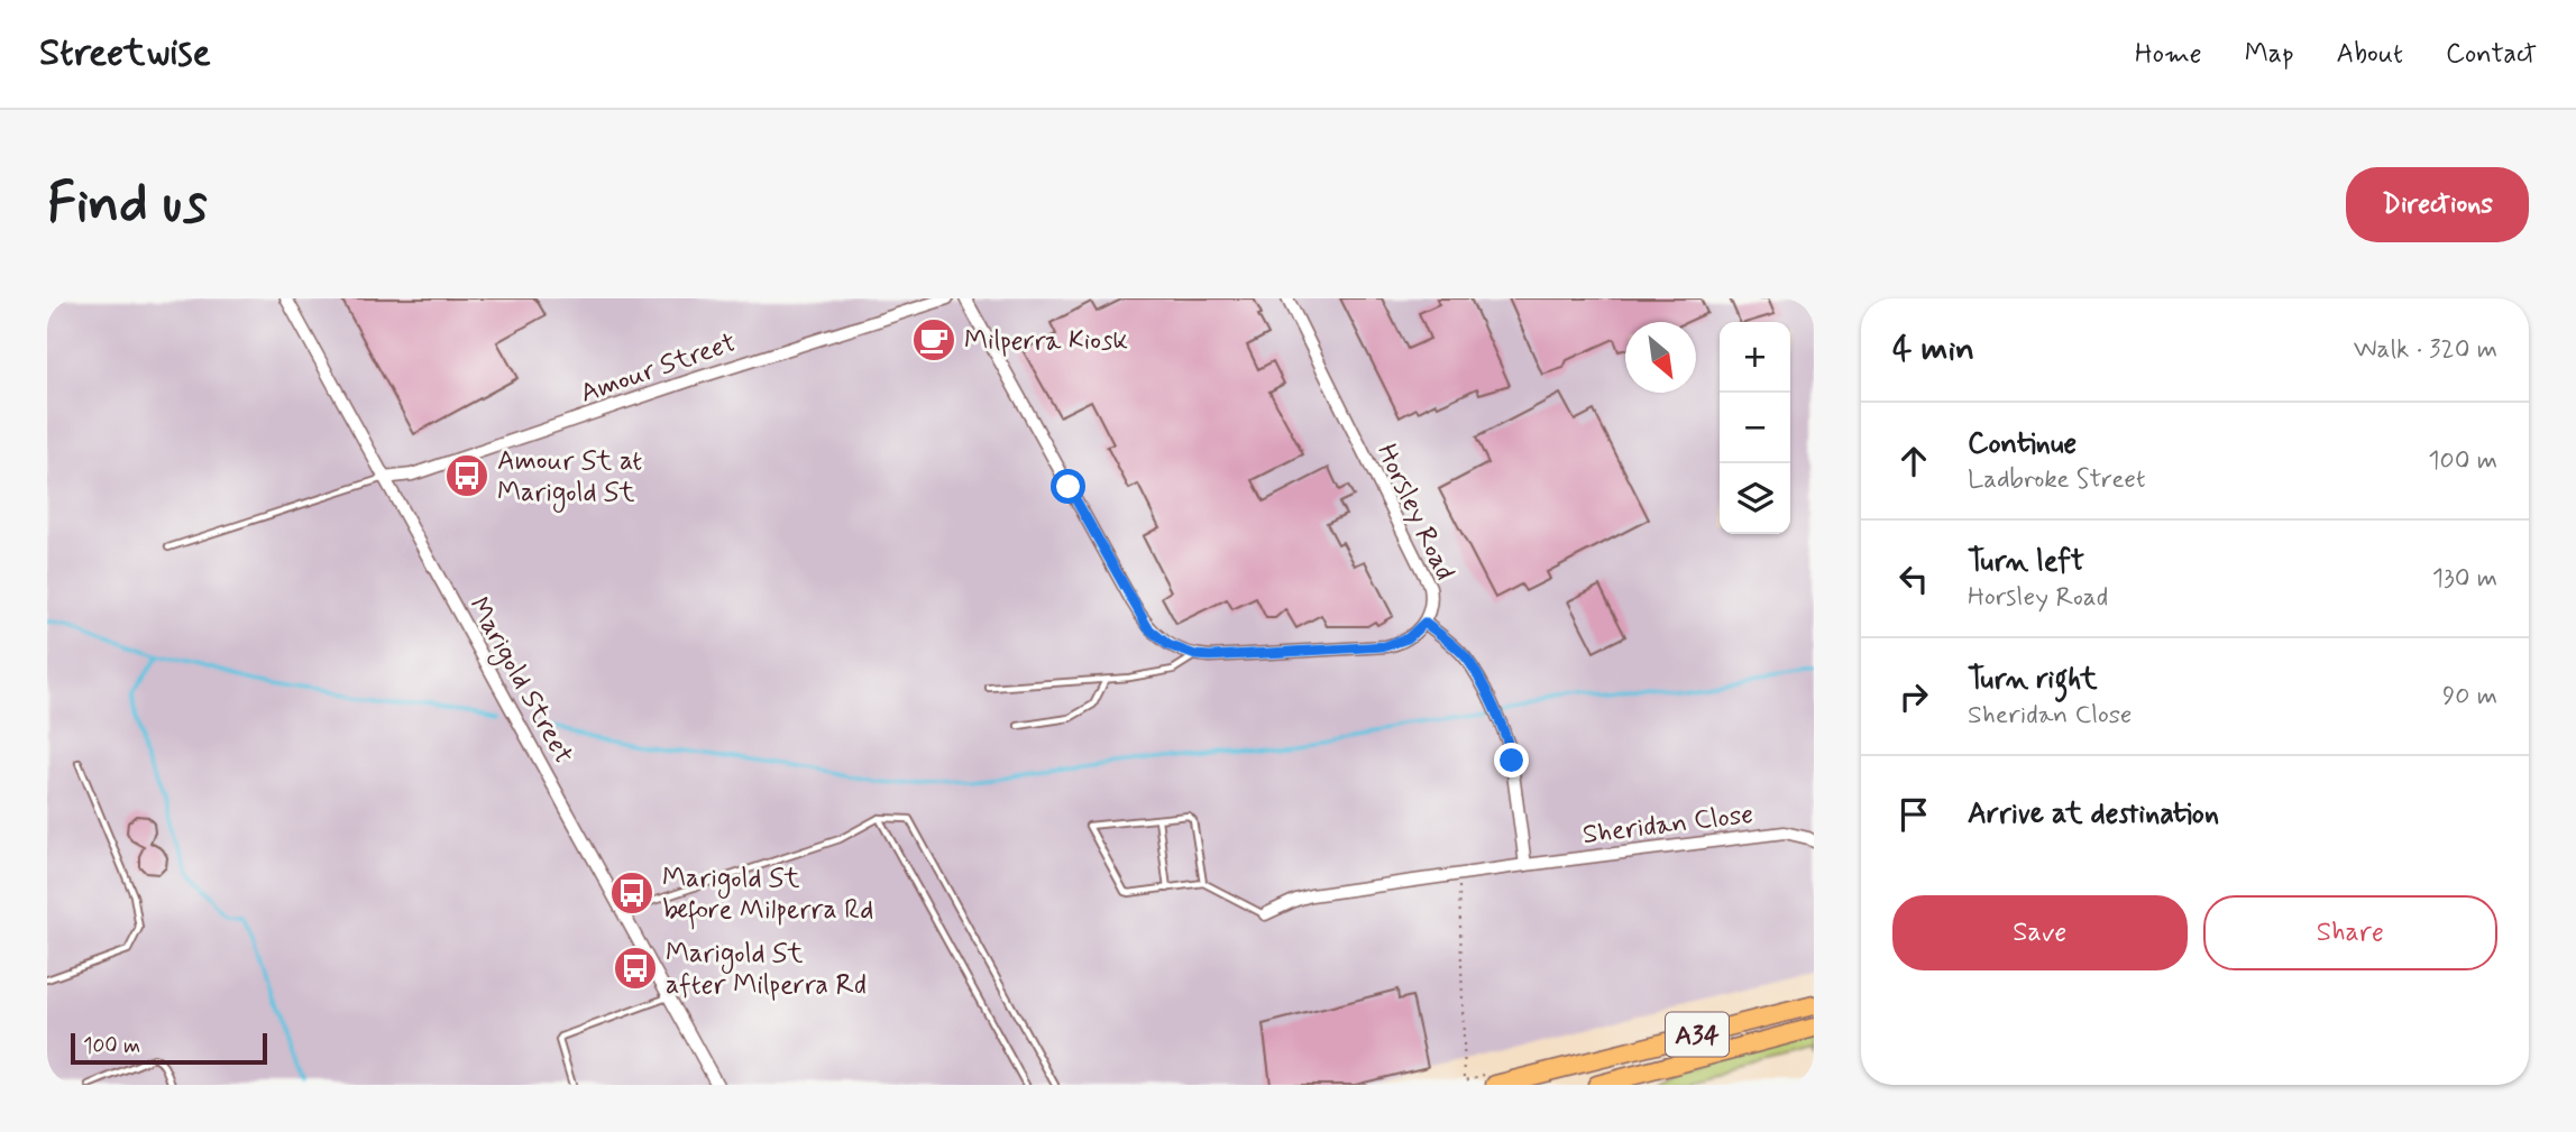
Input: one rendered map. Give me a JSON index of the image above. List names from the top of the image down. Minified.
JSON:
{"streets":{"highway":["A34"],"street":["Amour Street","Horsley Road","Marigold Street","Sheridan Close"]},"crossings":[["Amour Street","Marigold Street"]],"places":{"cafe":["Milperra Kiosk"],"bus stop":["Amour St at Marigold St","Marigold St before Milperra Rd","Marigold St after Milperra Rd"]},"scale_bar":"100 m","north":"bottom right","page":{"header":"Streetwise","nav":["Home","Map","About","Contact"],"buttons":["Directions",["Save","Share"]],"title":"Find us","heading":["4 min","Walk · 320 m"],"map_buttons":["+","−"],"list":[["Continue","Ladbroke Street","100 m"],["Turn left","Horsley Road","130 m"],["Turn right","Sheridan Close","90 m"],"Arrive at destination"],"scale":"100 m"}}
